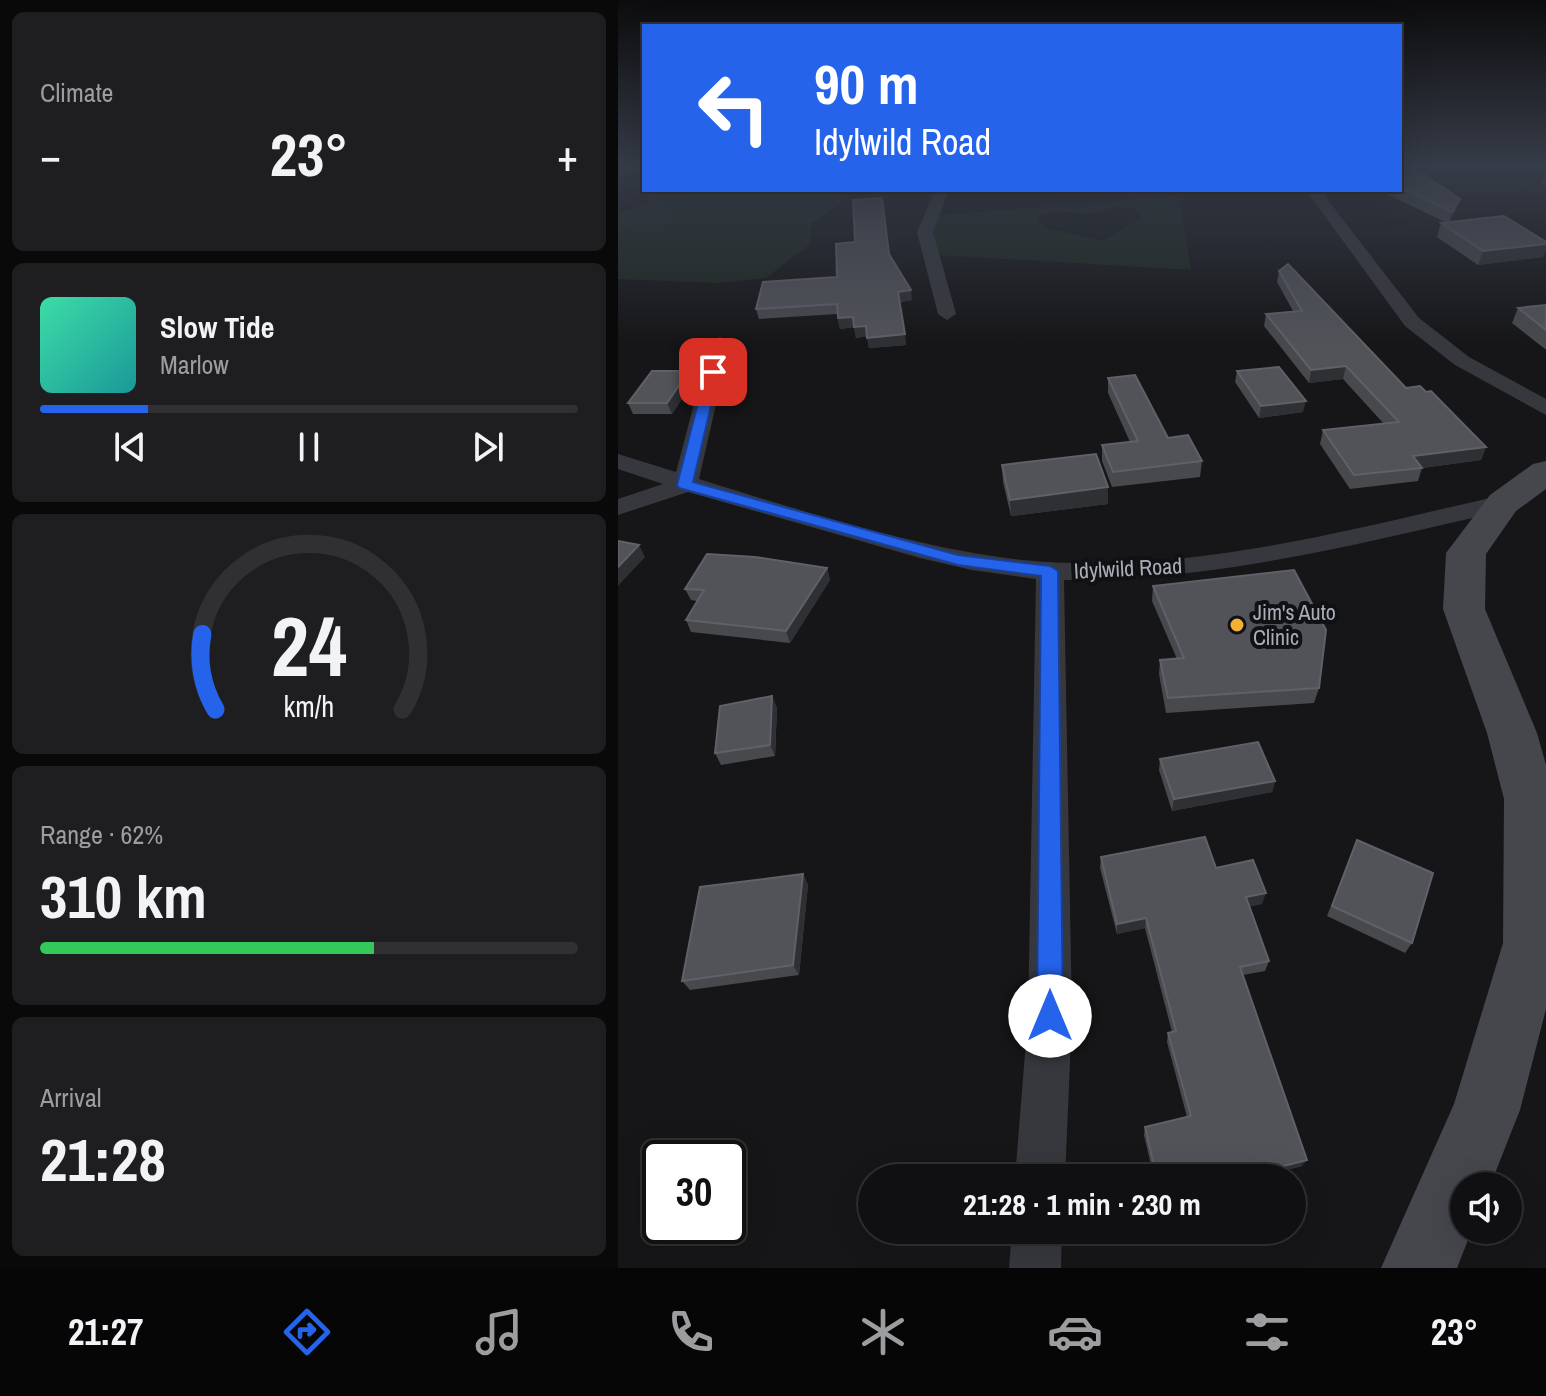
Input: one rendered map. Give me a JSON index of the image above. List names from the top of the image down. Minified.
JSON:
{"streets":{"street":["Idylwild Road"]},"places":["Jim's Auto Clinic"],"page":{"tile":["Climate",["Range · 62%","310 km"],["Arrival","21:28"]],"turn":["90 m","Idylwild Road"],"heat":["−","23°","+"],"song":["Slow Tide","Marlow"],"limit":"30","trip":"21:28 · 1 min · 230 m","tabs":["21:27","23°"],"gauge":["24","km/h"]}}
